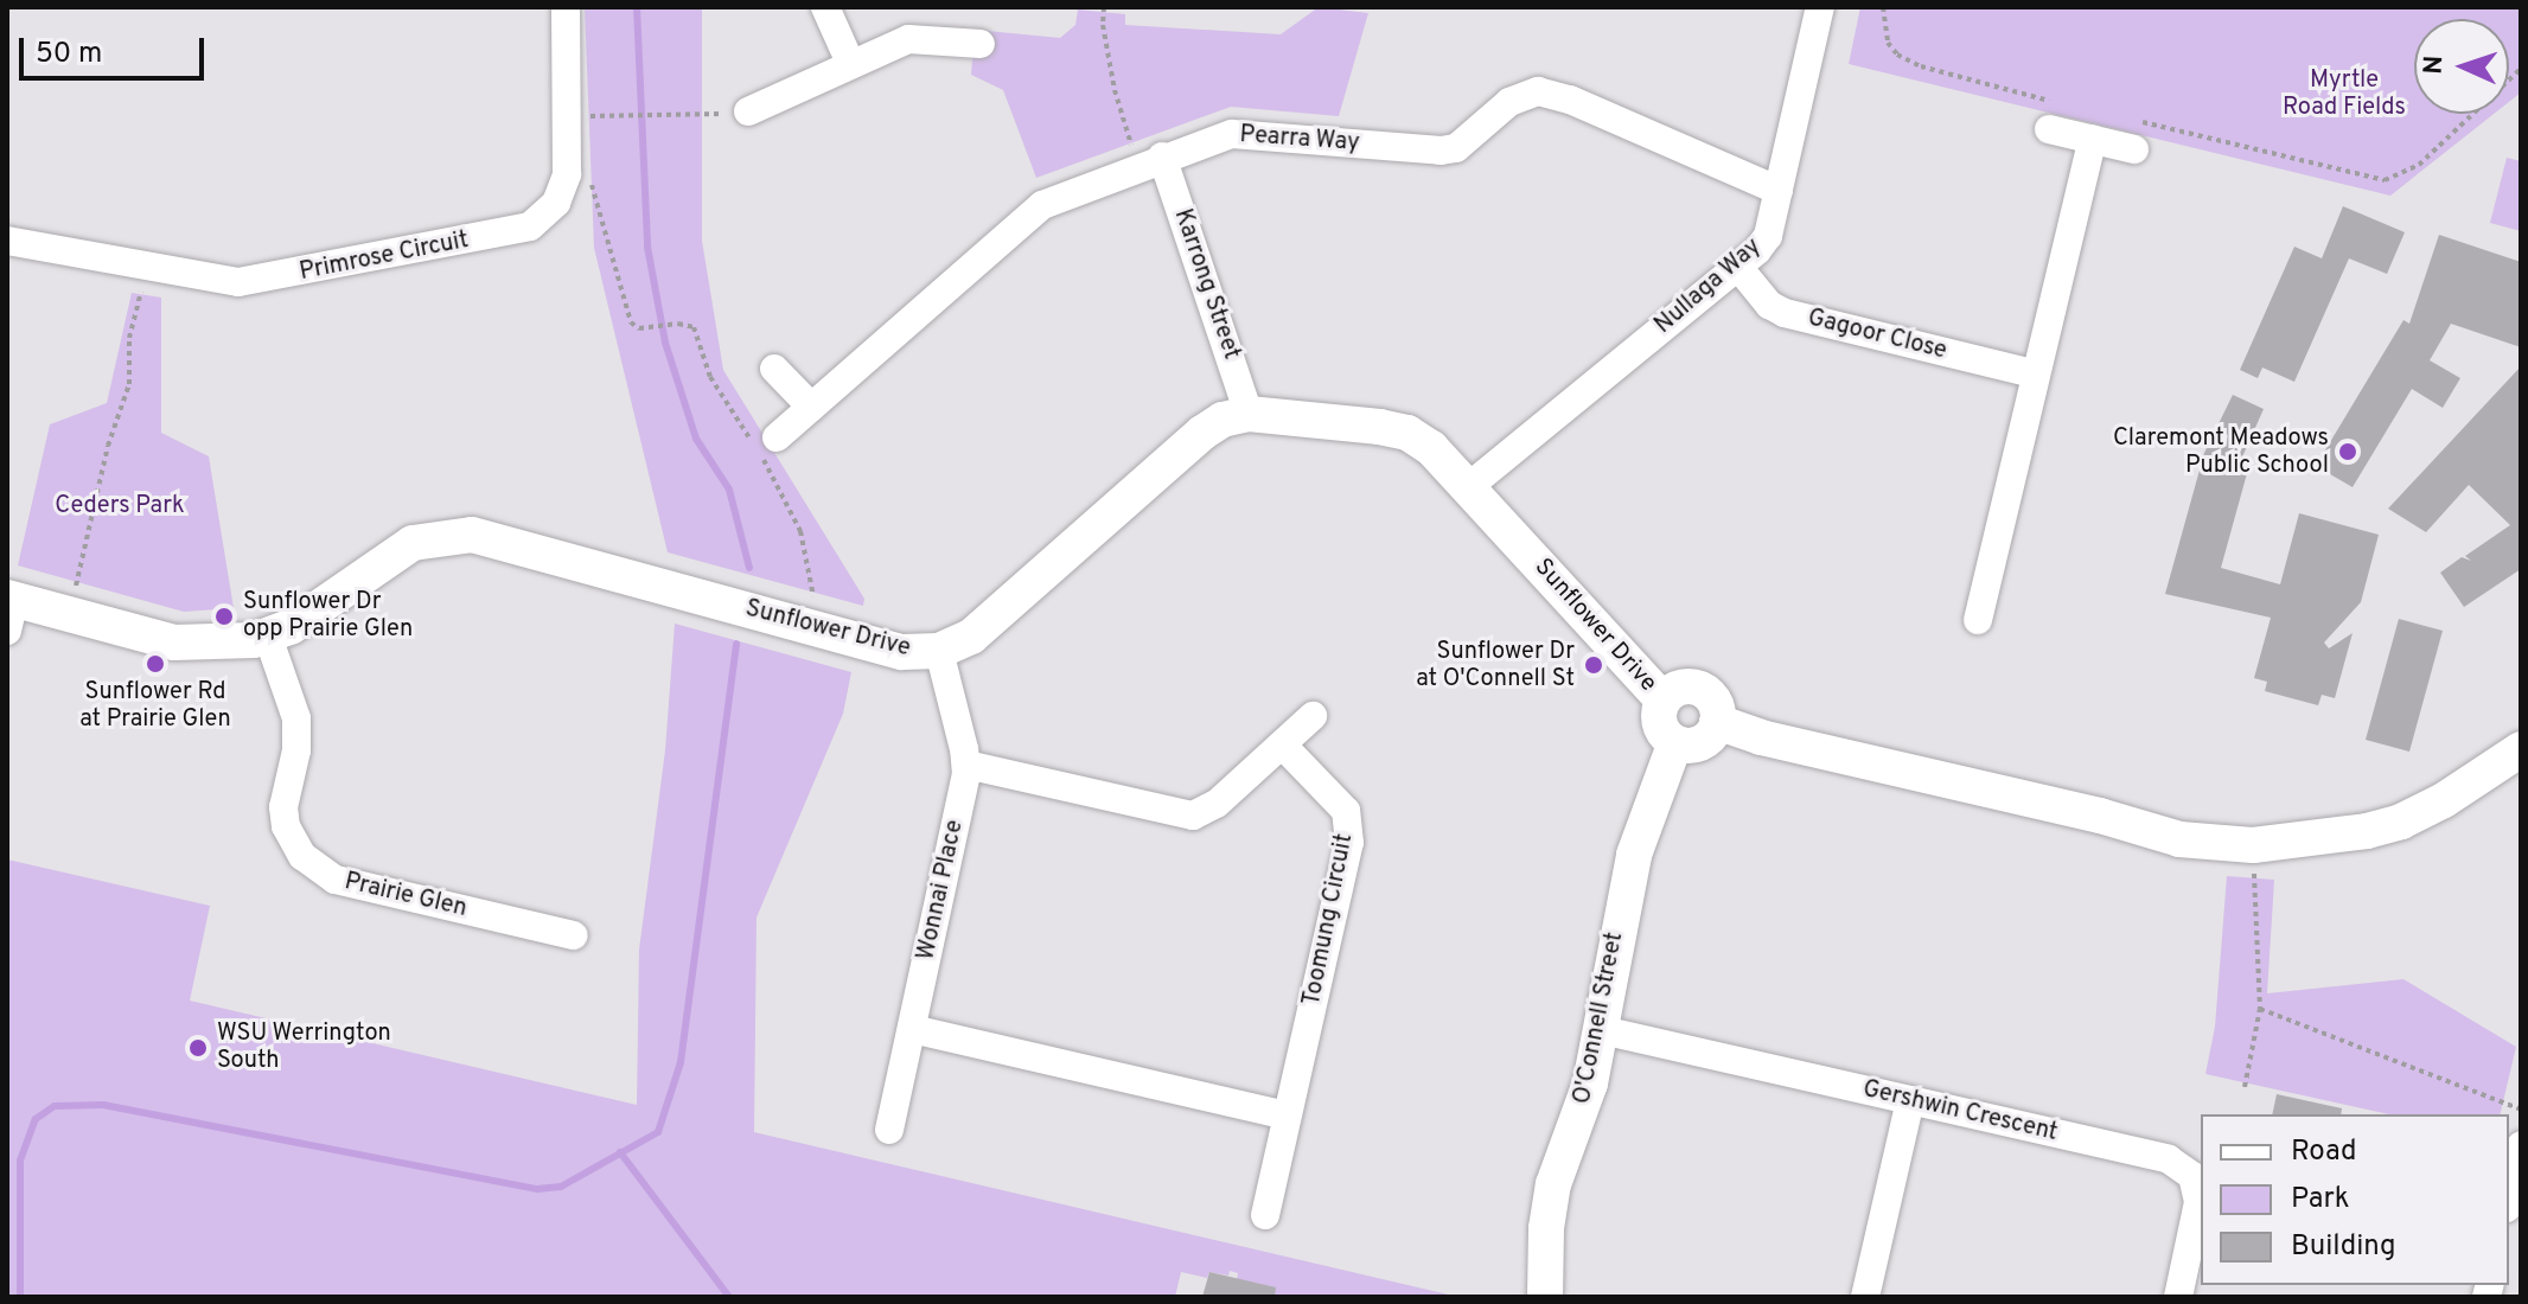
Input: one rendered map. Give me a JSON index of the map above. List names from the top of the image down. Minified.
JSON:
{"streets":{"street":["Pearra Way","Primrose Circuit","Karrong Street","Nullaga Way","Gagoor Close","Sunflower Drive","Wonnai Place","Prairie Glen","Toomung Circuit","O'Connell Street","Gershwin Crescent"]},"crossings":[["Pearra Way","Karrong Street"],["Pearra Way","Nullaga Way"],["Karrong Street","Sunflower Drive"],["Nullaga Way","Gagoor Close"],["Nullaga Way","Sunflower Drive"],["Sunflower Drive","Wonnai Place"],["Sunflower Drive","Prairie Glen"],["Sunflower Drive","O'Connell Street"],["O'Connell Street","Gershwin Crescent"]],"parks":["Myrtle Road Fields","Ceders Park"],"places":["Claremont Meadows Public School","Sunflower Dr opp Prairie Glen","Sunflower Rd at Prairie Glen","Sunflower Dr at O'Connell St","WSU Werrington South"],"legend":["Road","Park","Building"],"scale_bar":"50 m","north":"left"}
